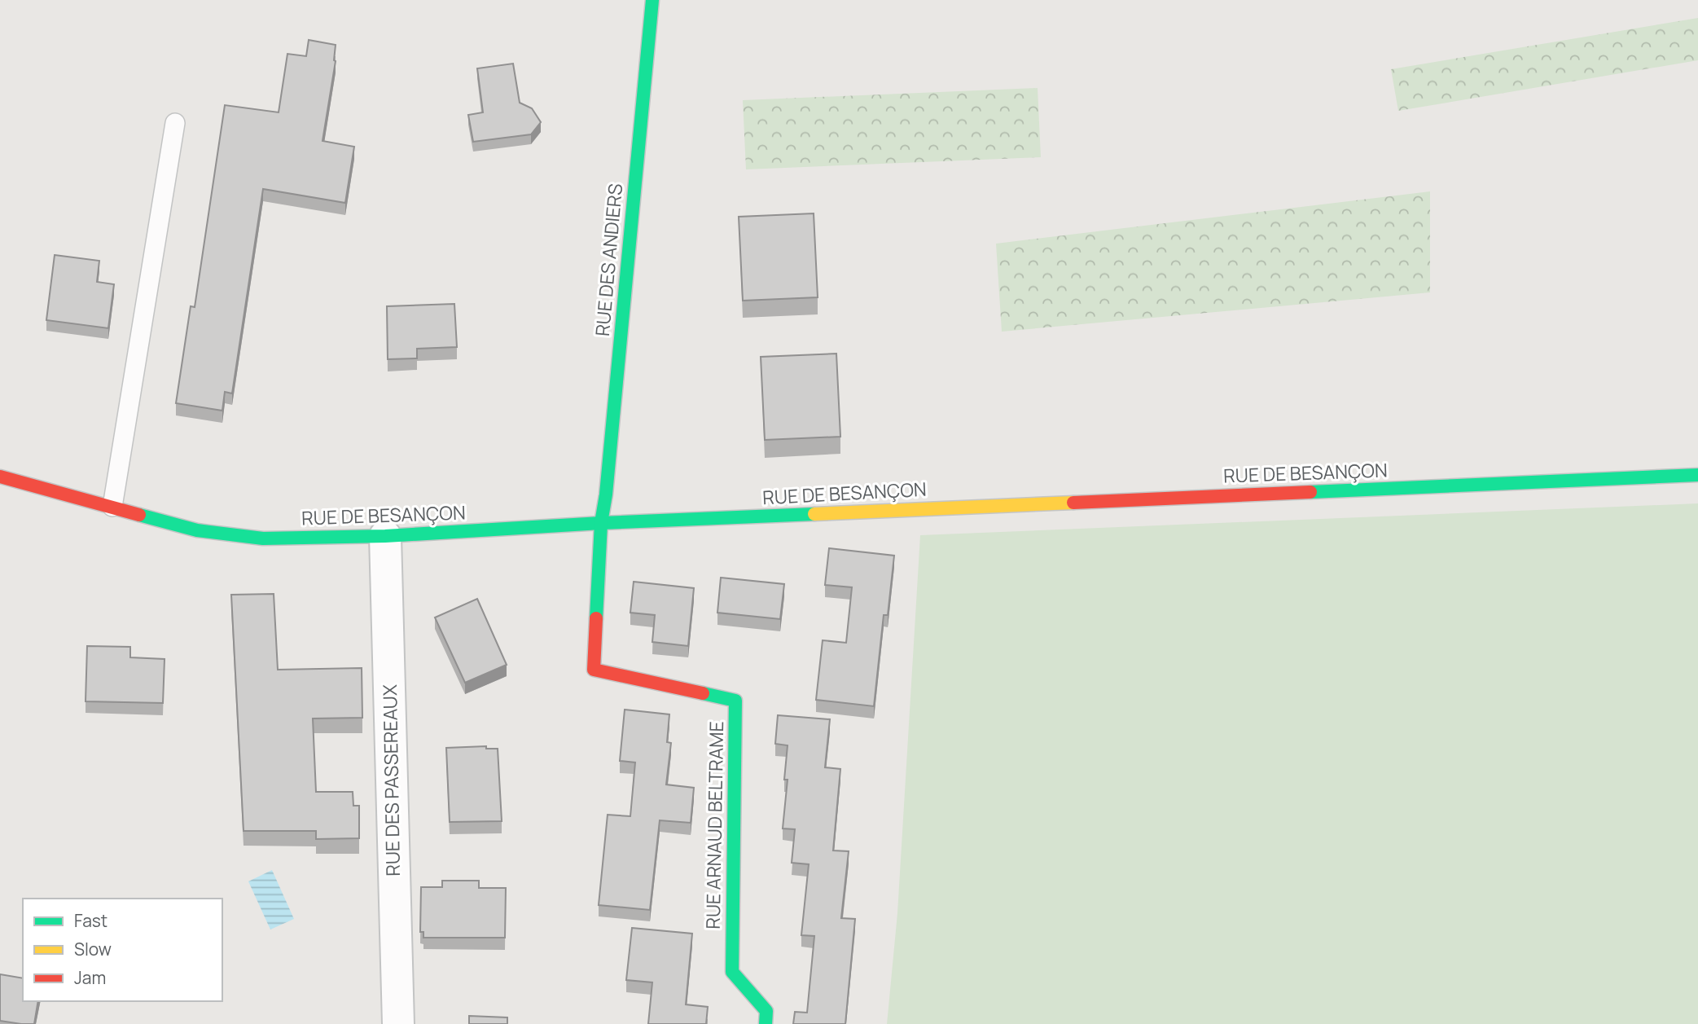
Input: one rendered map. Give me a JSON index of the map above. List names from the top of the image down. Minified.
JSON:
{"streets":{"street":["RUE DES ANDIERS","RUE DE BESANÇON","RUE DES PASSEREAUX","RUE ARNAUD BELTRAME"]},"crossings":[["RUE DES ANDIERS","RUE DE BESANÇON"],["RUE DES ANDIERS","RUE ARNAUD BELTRAME"],["RUE DE BESANÇON","RUE DES PASSEREAUX"],["RUE DE BESANÇON","RUE ARNAUD BELTRAME"]],"legend":["Fast","Slow","Jam"]}
